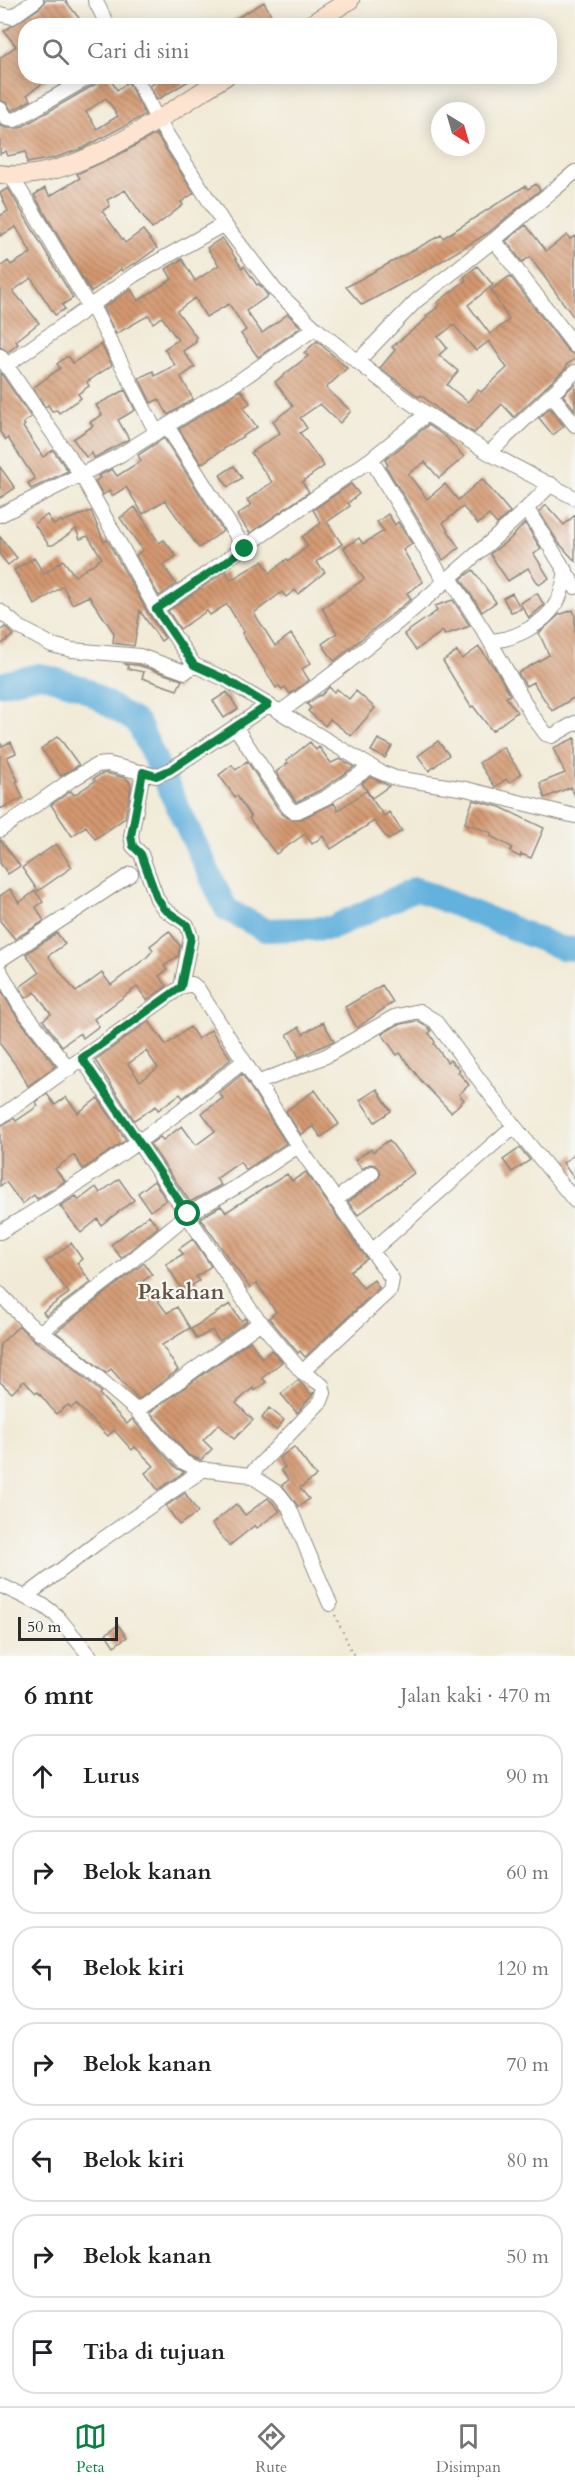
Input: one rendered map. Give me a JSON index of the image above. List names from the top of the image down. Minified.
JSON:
{"districts":["Pakahan"],"scale_bar":"50 m","north":"bottom right","page":{"search":"Cari di sini","scale":"50 m","heading":["6 mnt","Jalan kaki · 470 m"],"list":[["Lurus","90 m"],["Belok kanan","60 m"],["Belok kiri","120 m"],["Belok kanan","70 m"],["Belok kiri","80 m"],["Belok kanan","50 m"],"Tiba di tujuan"],"nav":["Peta","Rute","Disimpan"]}}
